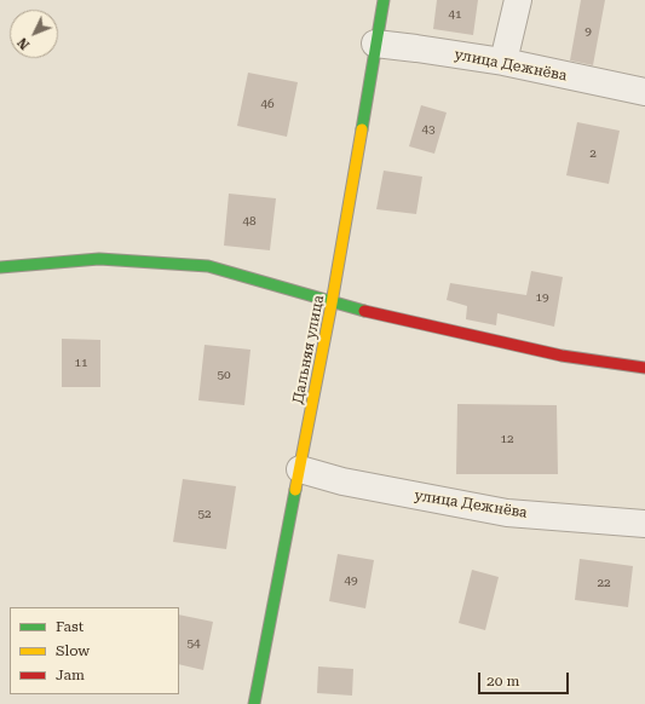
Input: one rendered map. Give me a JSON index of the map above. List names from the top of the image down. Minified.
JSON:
{"streets":{"main road":["Дальняя улица"],"street":["улица Дежнёва"]},"crossings":[["улица Дежнёва","Дальняя улица"]],"house_numbers":["41","9","46","43","2","48","19","11","50","12","52","49","22","54"],"legend":["Fast","Slow","Jam"],"scale_bar":"20 m","north":"bottom left"}
